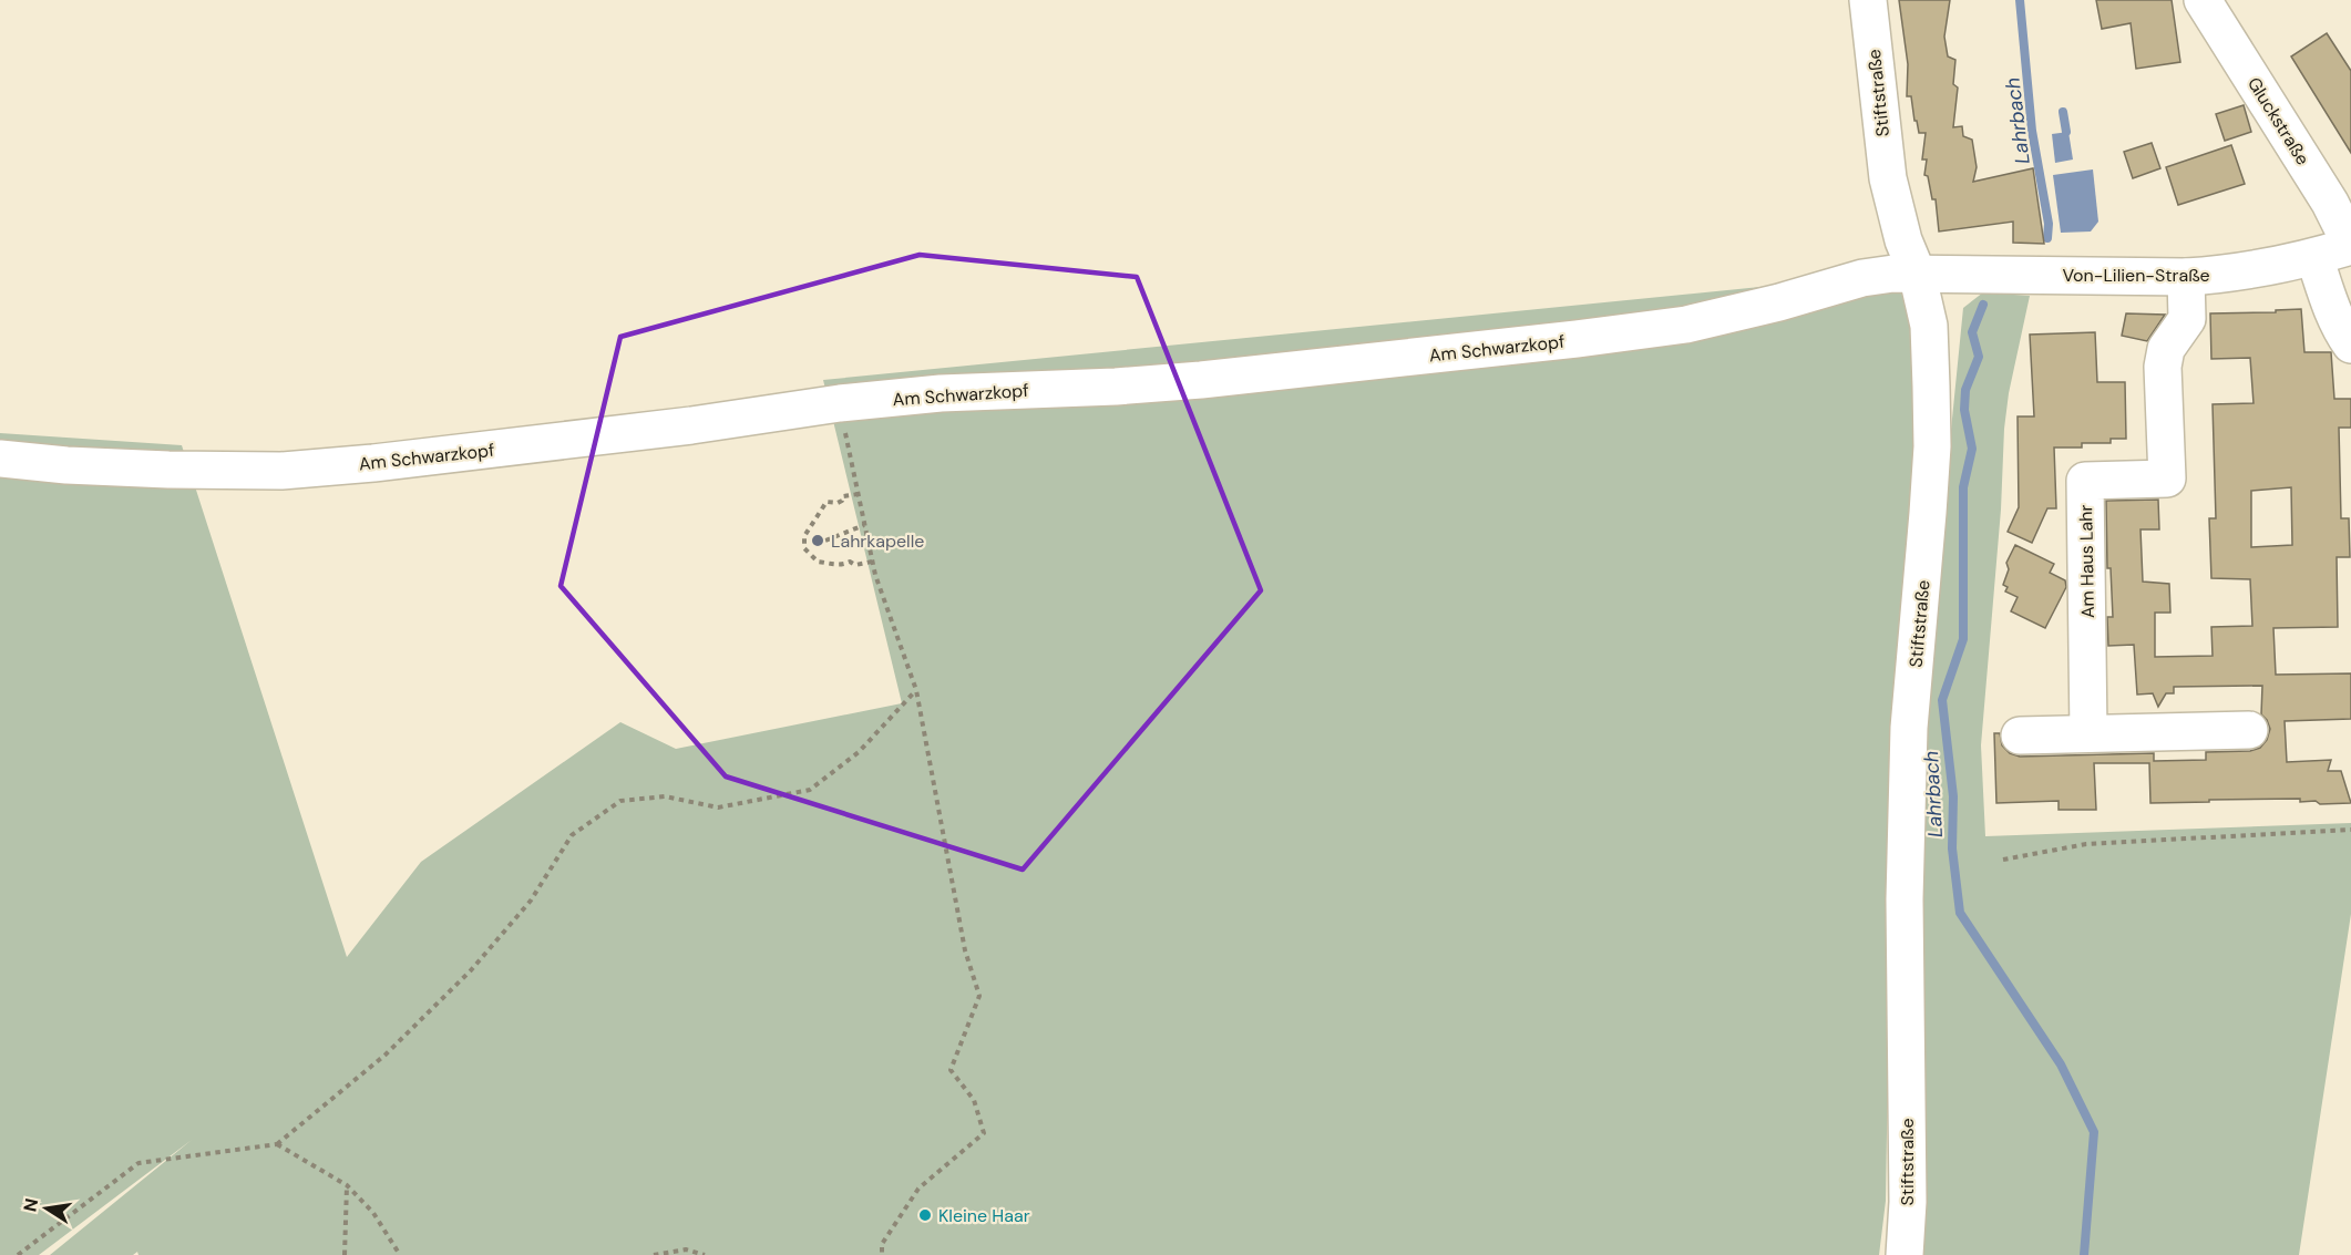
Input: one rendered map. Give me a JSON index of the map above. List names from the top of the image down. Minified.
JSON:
{"streets":{"street":["Stiftstraße","Gluckstraße","Von-Lilien-Straße","Am Schwarzkopf","Am Haus Lahr"]},"crossings":[["Stiftstraße","Von-Lilien-Straße"],["Stiftstraße","Am Schwarzkopf"],["Gluckstraße","Von-Lilien-Straße"],["Von-Lilien-Straße","Am Schwarzkopf"],["Von-Lilien-Straße","Am Haus Lahr"]],"water":["Lahrbach"],"places":["Lahrkapelle","Kleine Haar"],"north":"left"}
